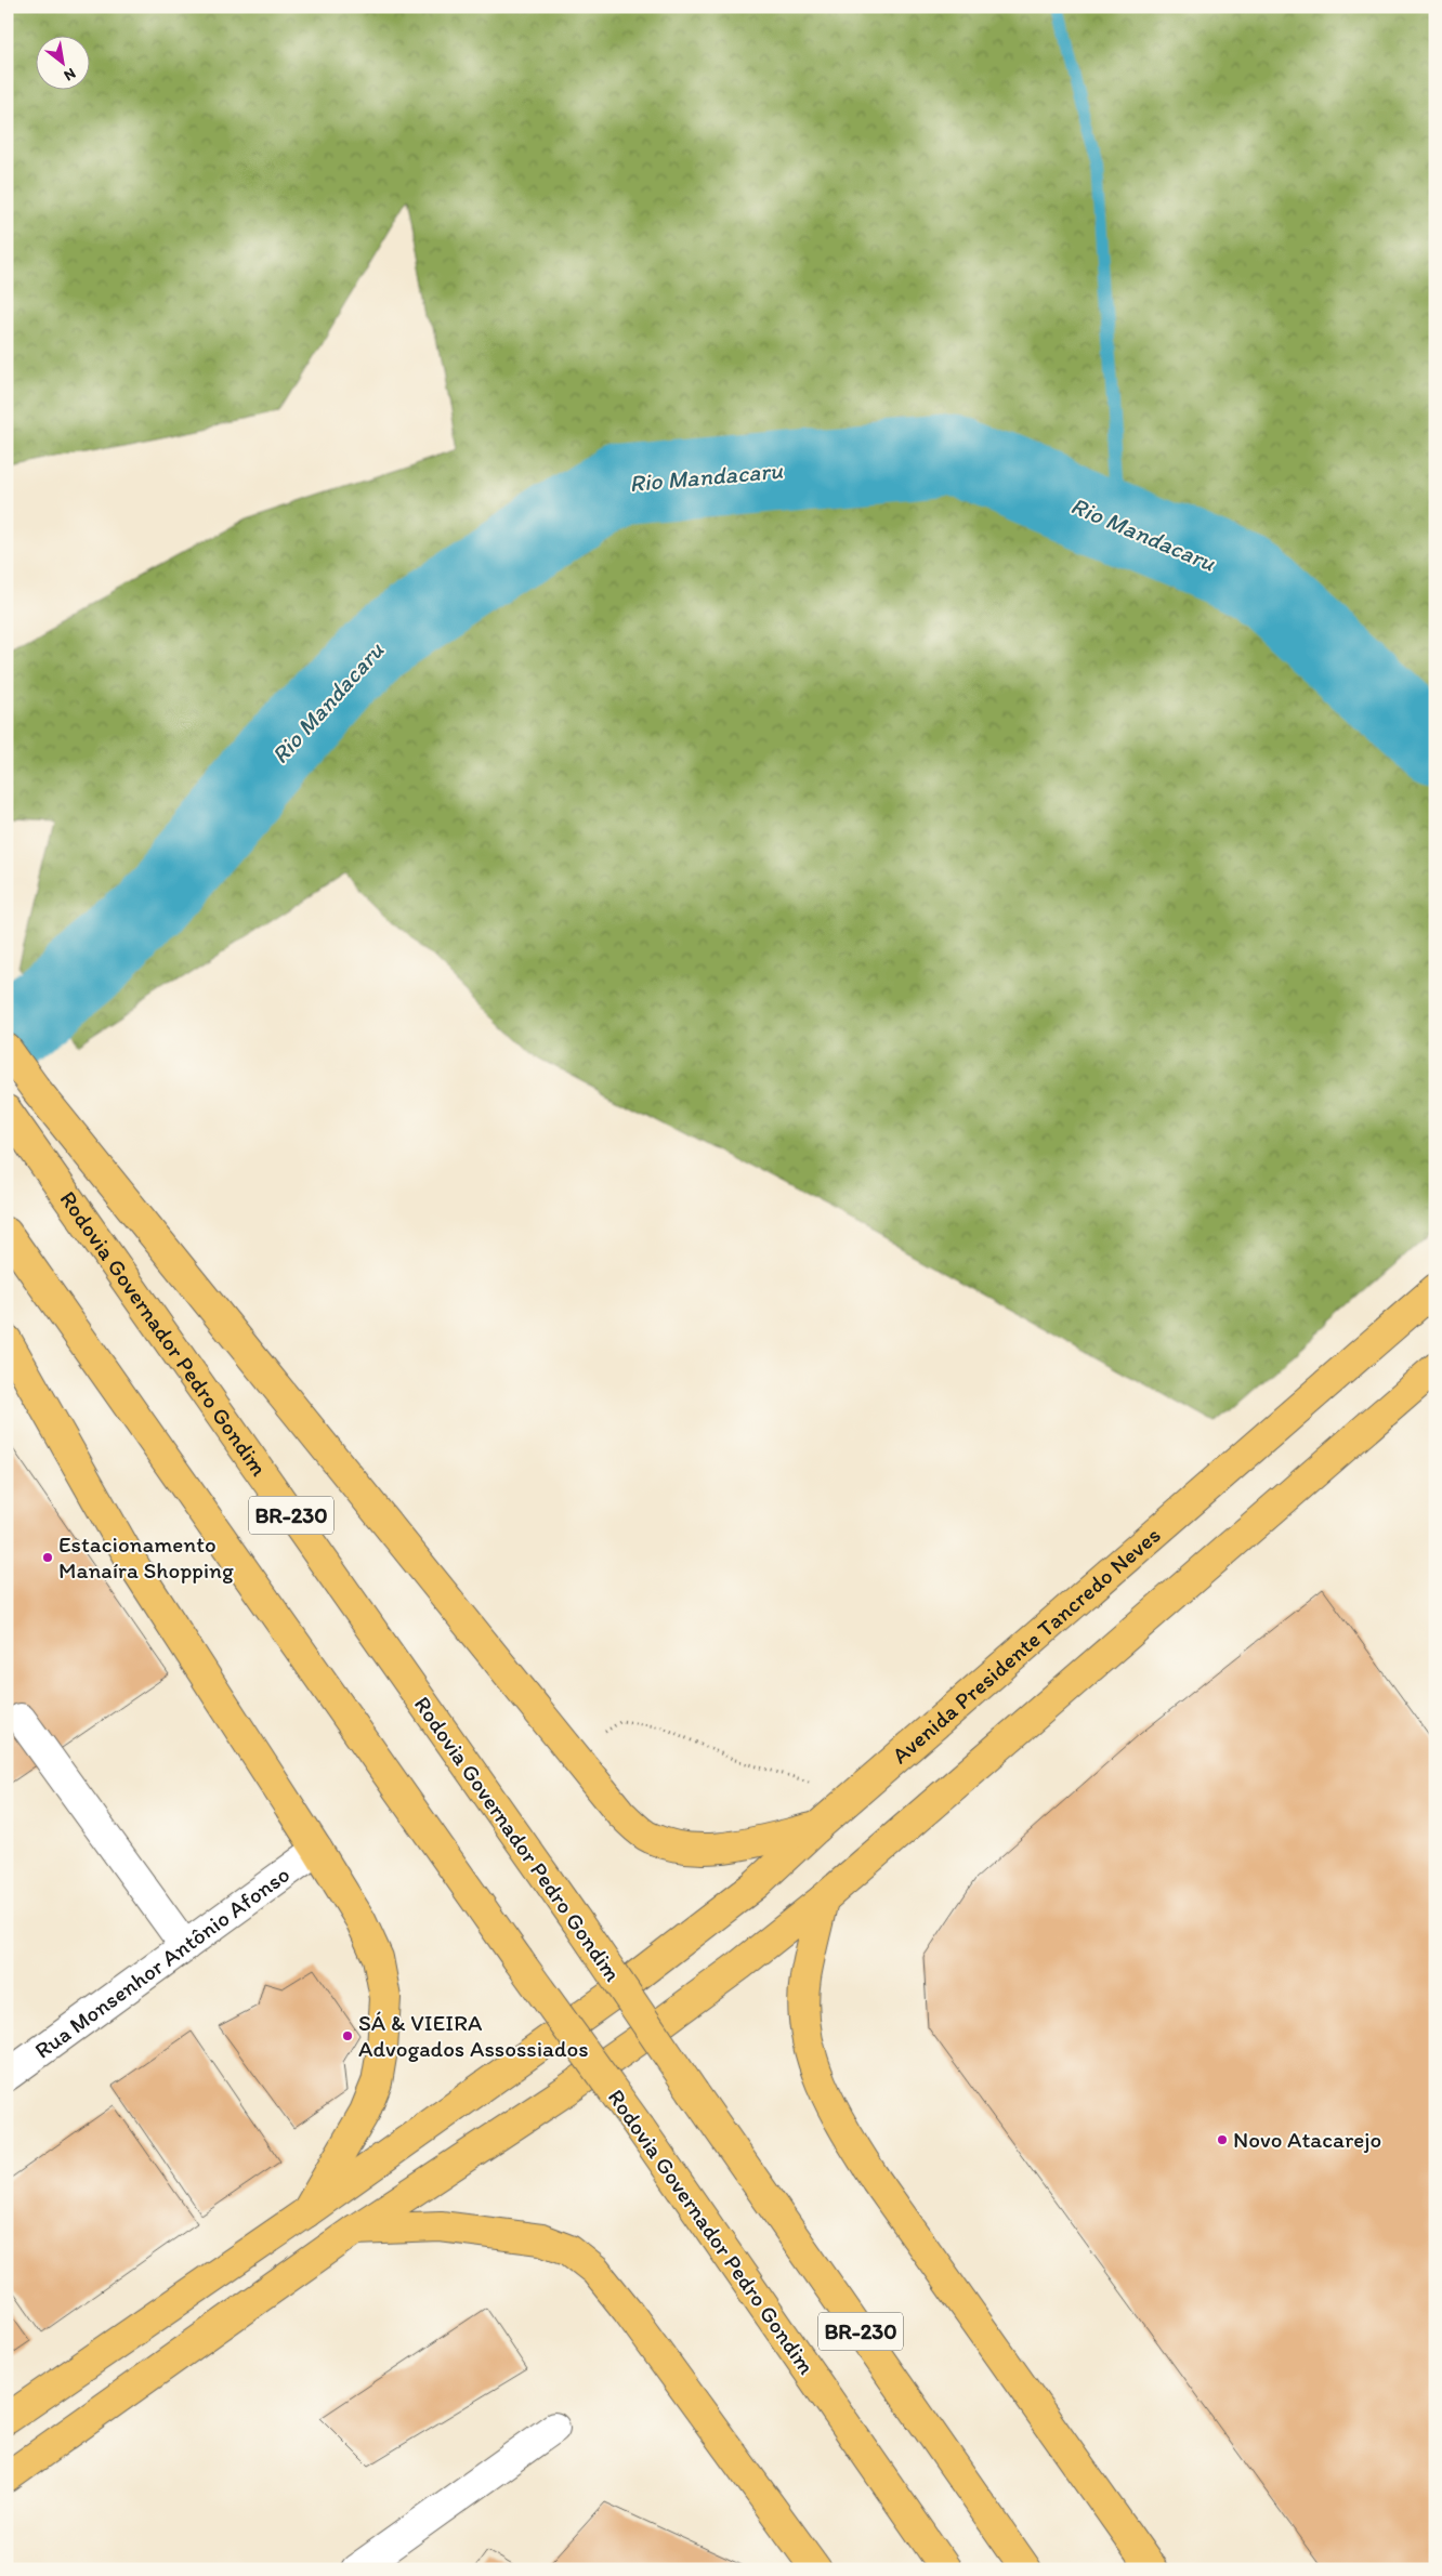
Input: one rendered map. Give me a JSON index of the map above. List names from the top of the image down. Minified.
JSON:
{"streets":{"main road":["Rodovia Governador Pedro Gondim","BR-230","Avenida Presidente Tancredo Neves"],"street":["Rua Monsenhor Antônio Afonso"]},"water":["Rio Mandacaru"],"places":["Estacionamento Manaíra Shopping","SÁ & VIEIRA Advogados Assossiados","Novo Atacarejo"],"north":"bottom right"}
